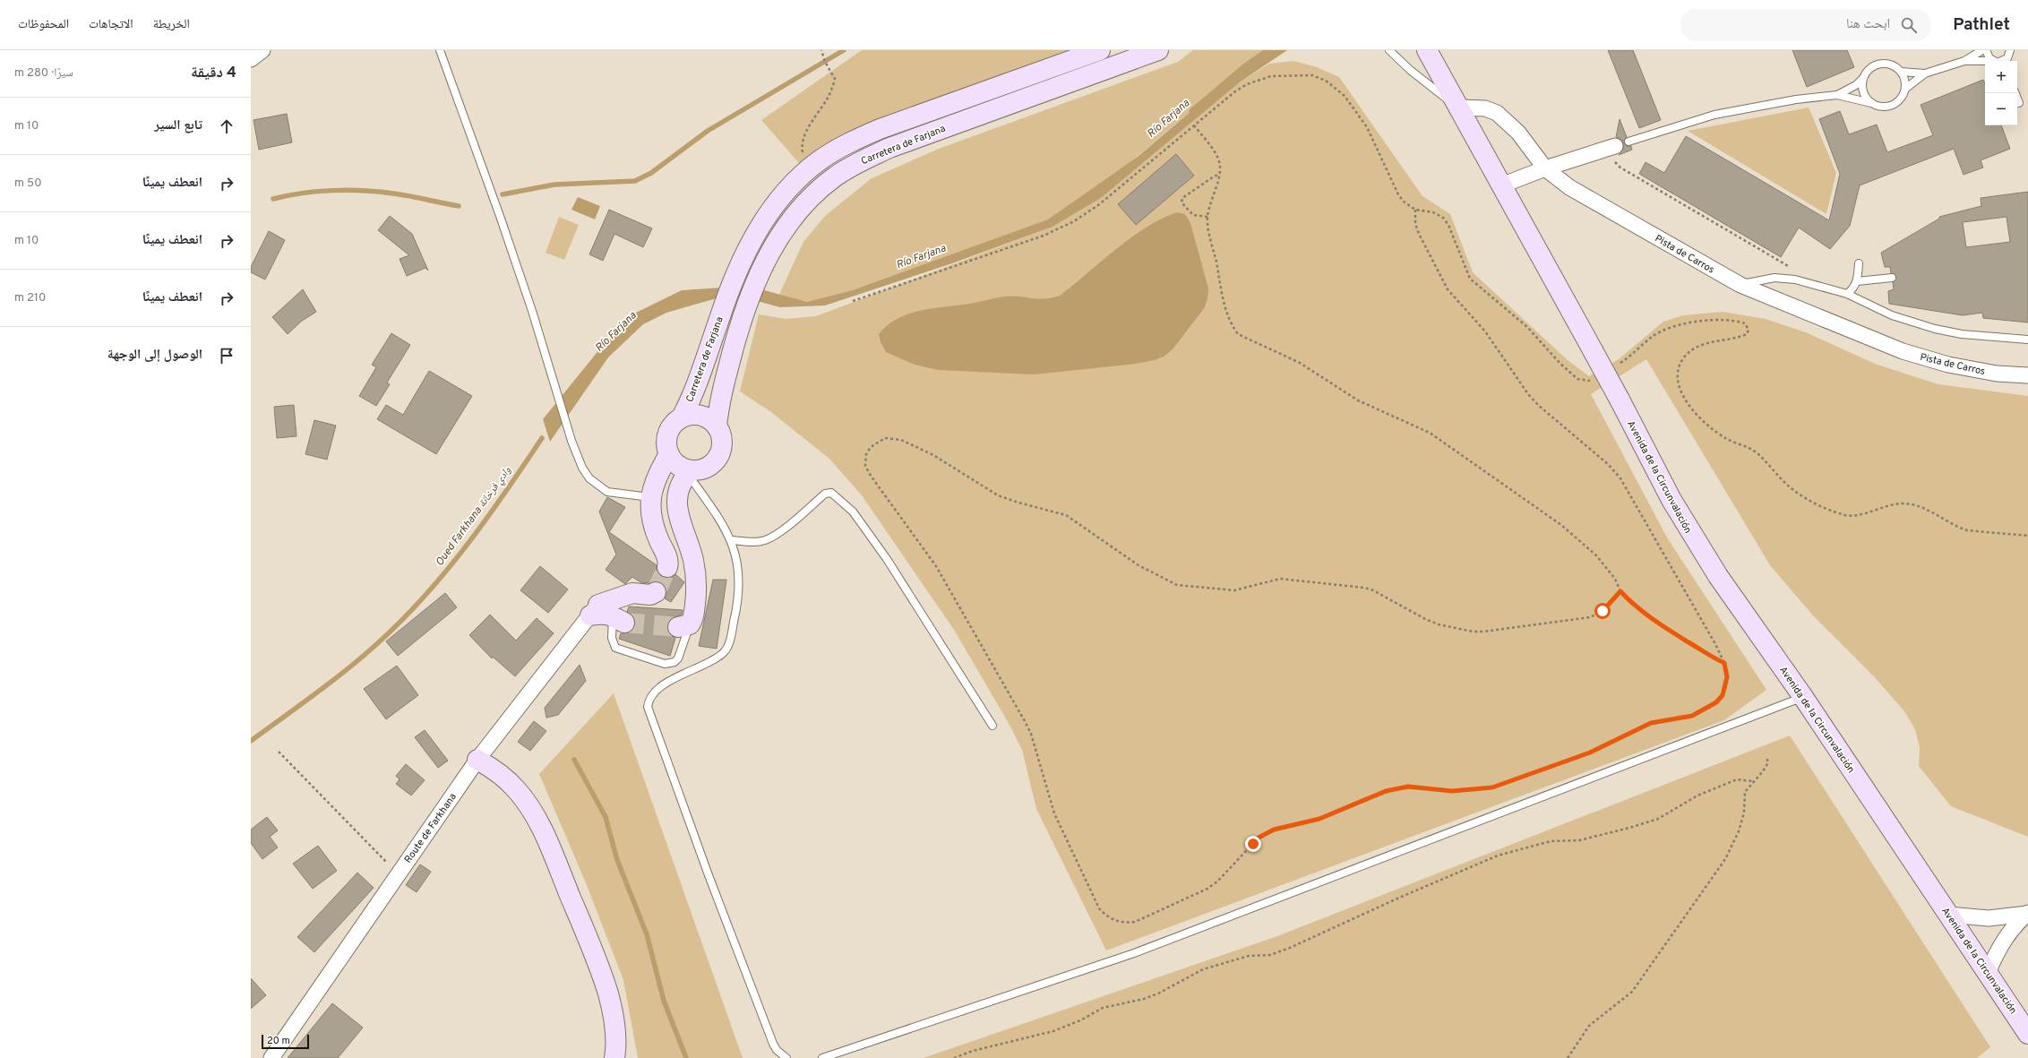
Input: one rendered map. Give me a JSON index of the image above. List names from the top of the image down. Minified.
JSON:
{"streets":{"main road":["Carretera de Farjana","Avenida de la Circunvalación"],"street":["Pista de Carros","Route de Farkhana"]},"crossings":[["Pista de Carros","Avenida de la Circunvalación"]],"water":["Río Farjana","Oued Farkhana وادي فرخانة"],"scale_bar":"20 m","page":{"header":"Pathlet","search":"ابحث هنا","nav":["الخريطة","الاتجاهات","المحفوظات"],"heading":["4 دقيقة","سيرًا · 280 m"],"map_buttons":["+","−"],"list":[["تابع السير","10 m"],["انعطف يمينًا","50 m"],["انعطف يمينًا","10 m"],["انعطف يمينًا","210 m"],"الوصول إلى الوجهة"],"scale":"20 m"}}
